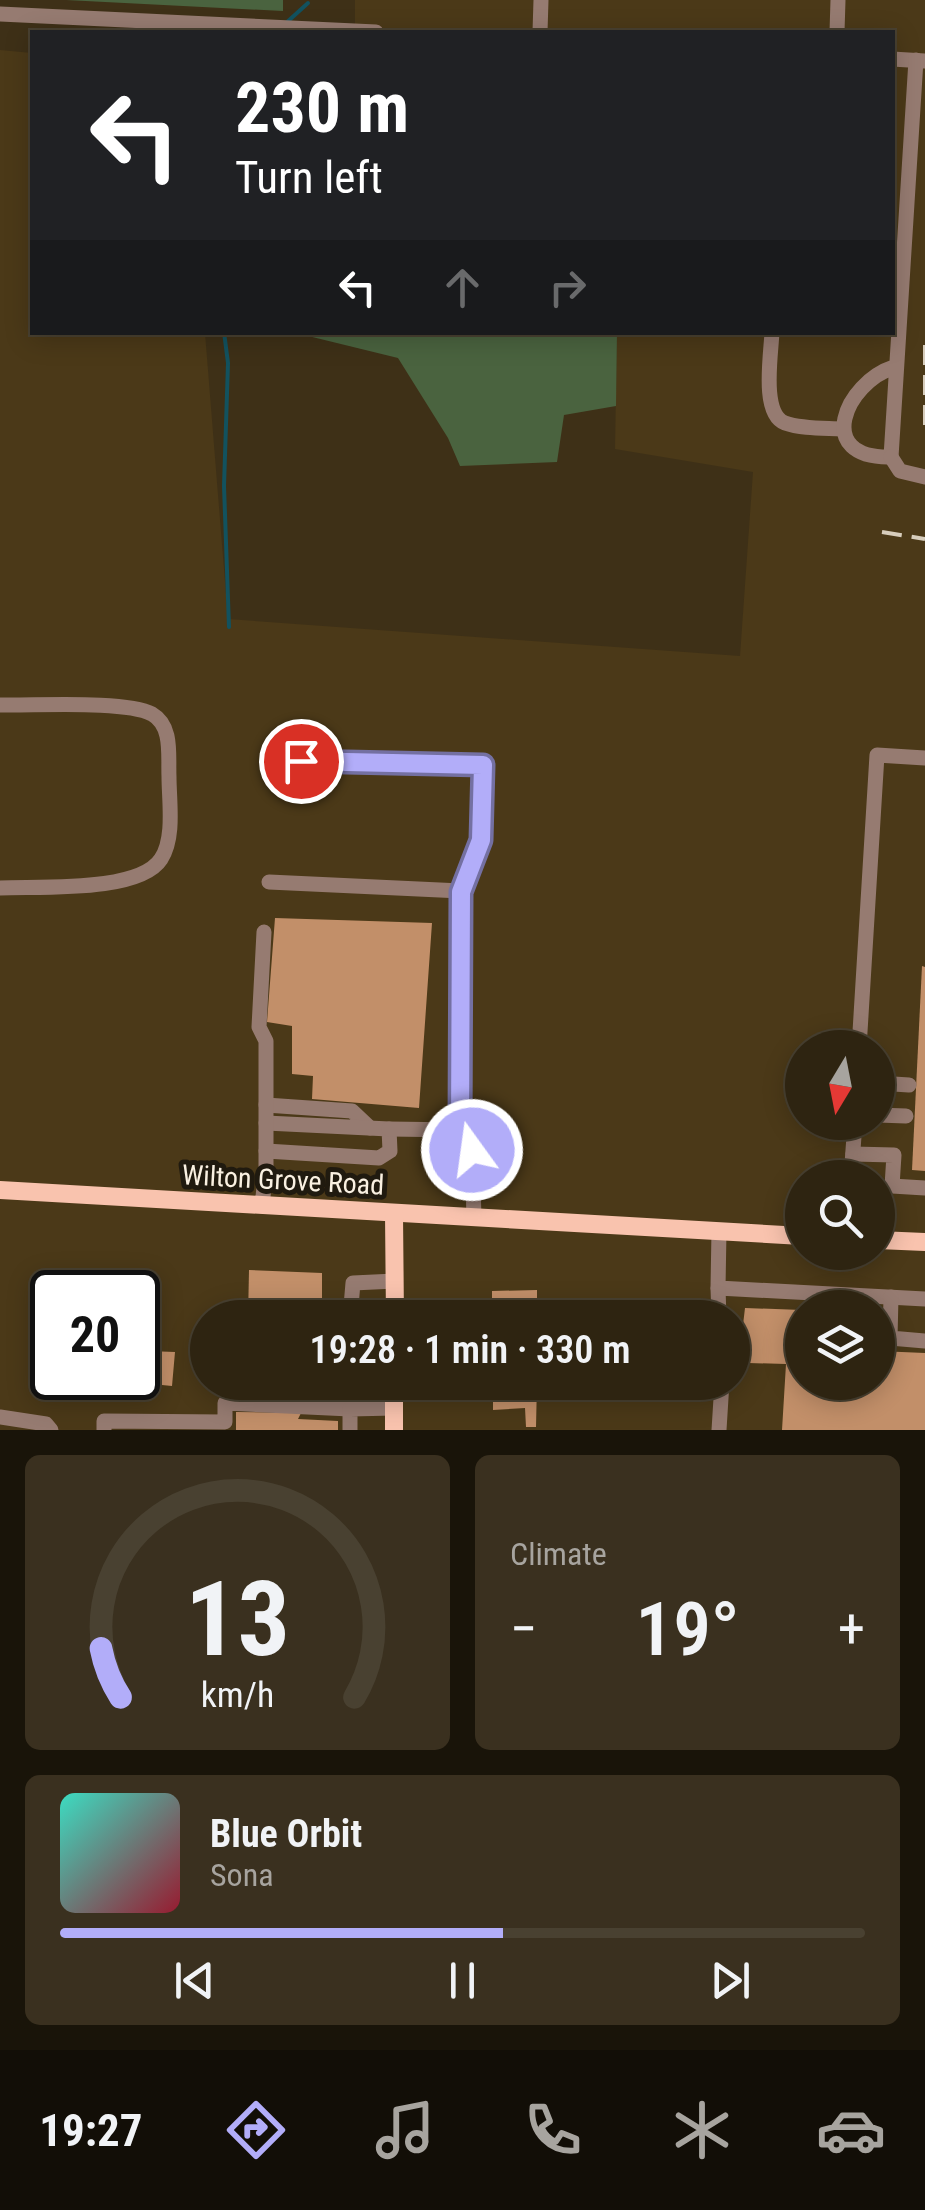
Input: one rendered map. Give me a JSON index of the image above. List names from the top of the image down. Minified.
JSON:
{"streets":{"main road":["Wilton Grove Road"]},"north":"bottom","page":{"turn":["230 m","Turn left"],"limit":"20","trip":"19:28 · 1 min · 330 m","tile":"Climate","heat":["−","19°","+"],"song":["Blue Orbit","Sona"],"tabs":"19:27","gauge":["13","km/h"]}}
